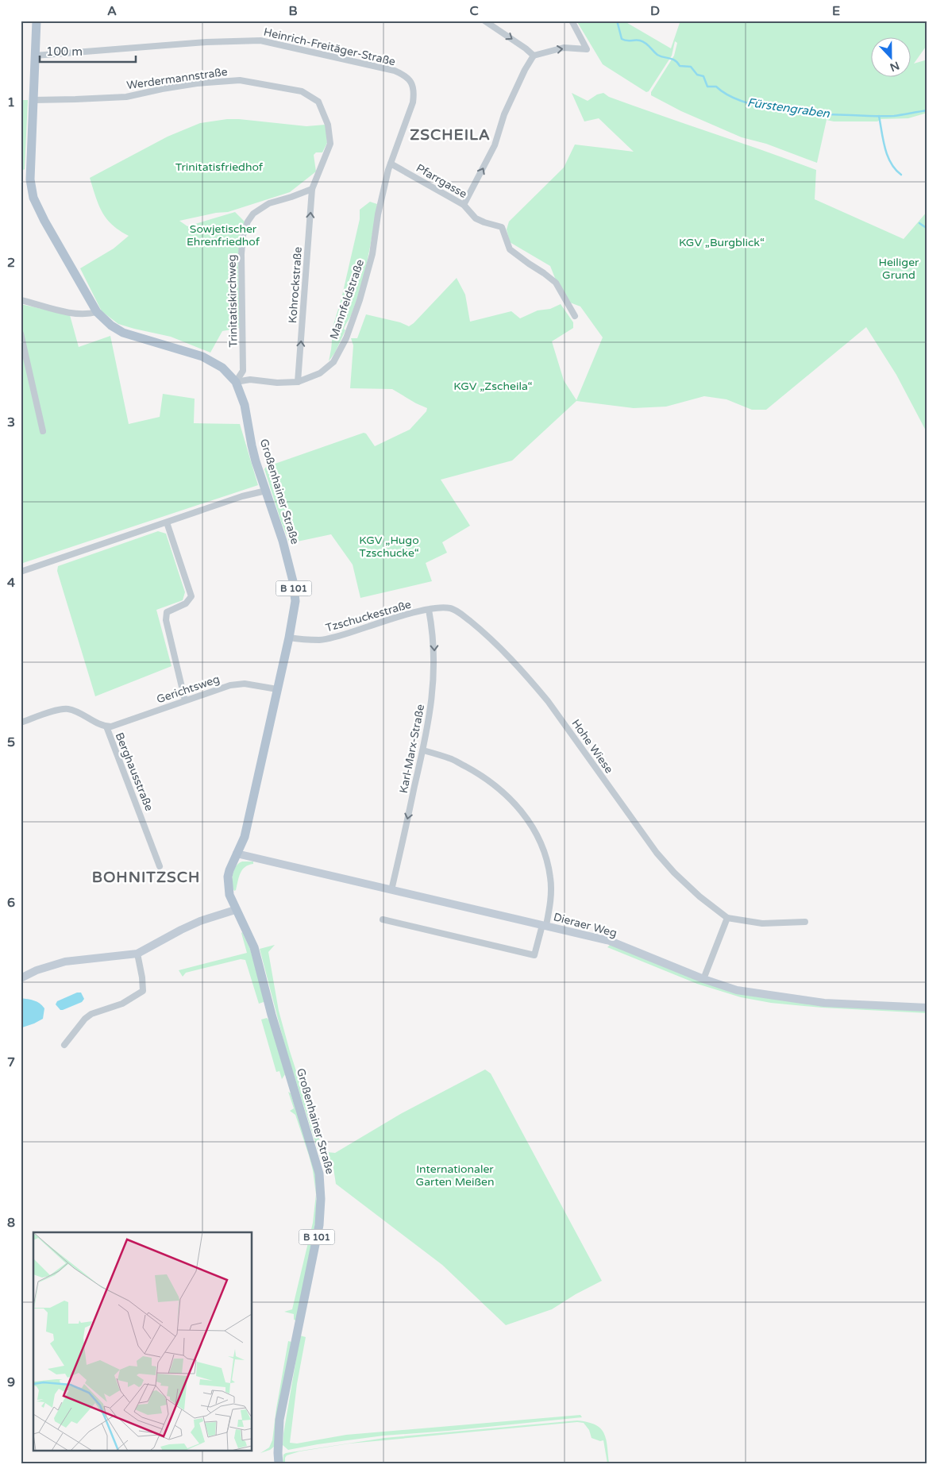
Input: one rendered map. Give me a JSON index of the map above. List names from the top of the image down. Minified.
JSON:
{"streets":{"main road":["Großenhainer Straße","B 101","Dieraer Weg"],"street":["Heinrich-Freitäger-Straße","Werdermannstraße","Pfarrgasse","Kohrockstraße","Mannfeldstraße","Trinitatiskirchweg","Tzschuckestraße","Gerichtsweg","Hohe Wiese","Karl-Marx-Straße","Berghausstraße"]},"crossings":[["Heinrich-Freitäger-Straße","Pfarrgasse"],["Heinrich-Freitäger-Straße","Mannfeldstraße"],["Heinrich-Freitäger-Straße","Großenhainer Straße"],["Werdermannstraße","Kohrockstraße"],["Werdermannstraße","Großenhainer Straße"],["Pfarrgasse","Mannfeldstraße"],["Kohrockstraße","Mannfeldstraße"],["Kohrockstraße","Trinitatiskirchweg"],["Mannfeldstraße","Trinitatiskirchweg"],["Mannfeldstraße","Großenhainer Straße"],["Trinitatiskirchweg","Großenhainer Straße"],["Großenhainer Straße","Tzschuckestraße"],["Großenhainer Straße","Gerichtsweg"],["Großenhainer Straße","Dieraer Weg"],["Tzschuckestraße","Hohe Wiese"],["Tzschuckestraße","Karl-Marx-Straße"],["Gerichtsweg","Berghausstraße"],["Hohe Wiese","Karl-Marx-Straße"],["Karl-Marx-Straße","Dieraer Weg"]],"one_way":["Kohrockstraße","Karl-Marx-Straße"],"districts":["ZSCHEILA","BOHNITZSCH"],"water":["Fürstengraben"],"parks":["Trinitatisfriedhof","Sowjetischer Ehrenfriedhof","KGV „Burgblick“","Heiliger Grund","KGV „Zscheila“","KGV „Hugo Tzschucke“","Internationaler Garten Meißen"],"scale_bar":"100 m","north":"bottom","grid":{"columns":["A","B","C","D","E"],"rows":["1","2","3","4","5","6","7","8","9"]}}
